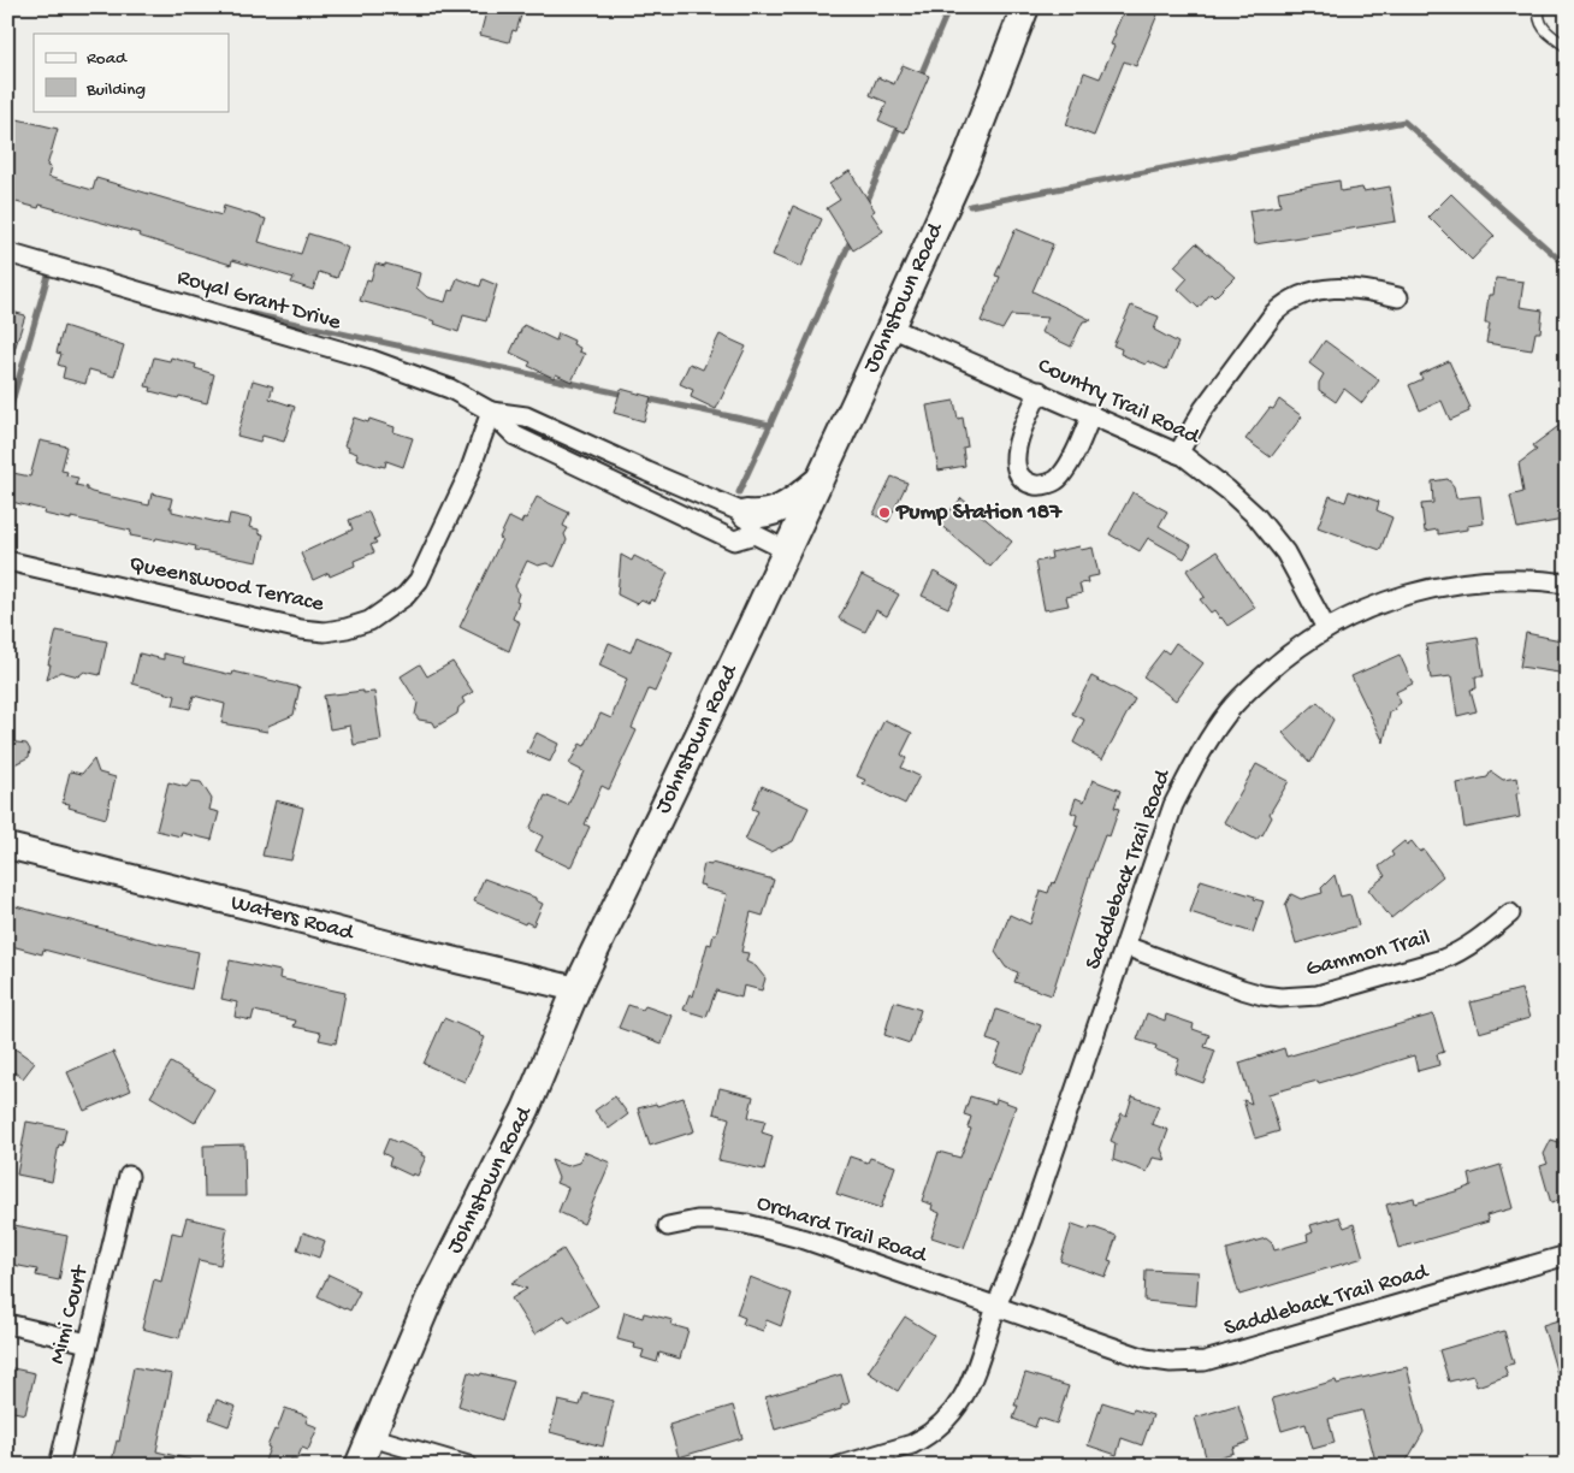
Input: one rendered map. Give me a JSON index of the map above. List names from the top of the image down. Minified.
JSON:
{"streets":{"main road":["Johnstown Road"],"street":["Royal Grant Drive","Country Trail Road","Queenswood Terrace","Saddleback Trail Road","Waters Road","Gammon Trail","Orchard Trail Road","Mimi Court"]},"crossings":[["Johnstown Road","Royal Grant Drive"],["Johnstown Road","Country Trail Road"],["Johnstown Road","Waters Road"],["Royal Grant Drive","Queenswood Terrace"],["Country Trail Road","Saddleback Trail Road"],["Saddleback Trail Road","Gammon Trail"],["Saddleback Trail Road","Orchard Trail Road"]],"places":["Pump Station 187"],"legend":["Road","Building"]}
